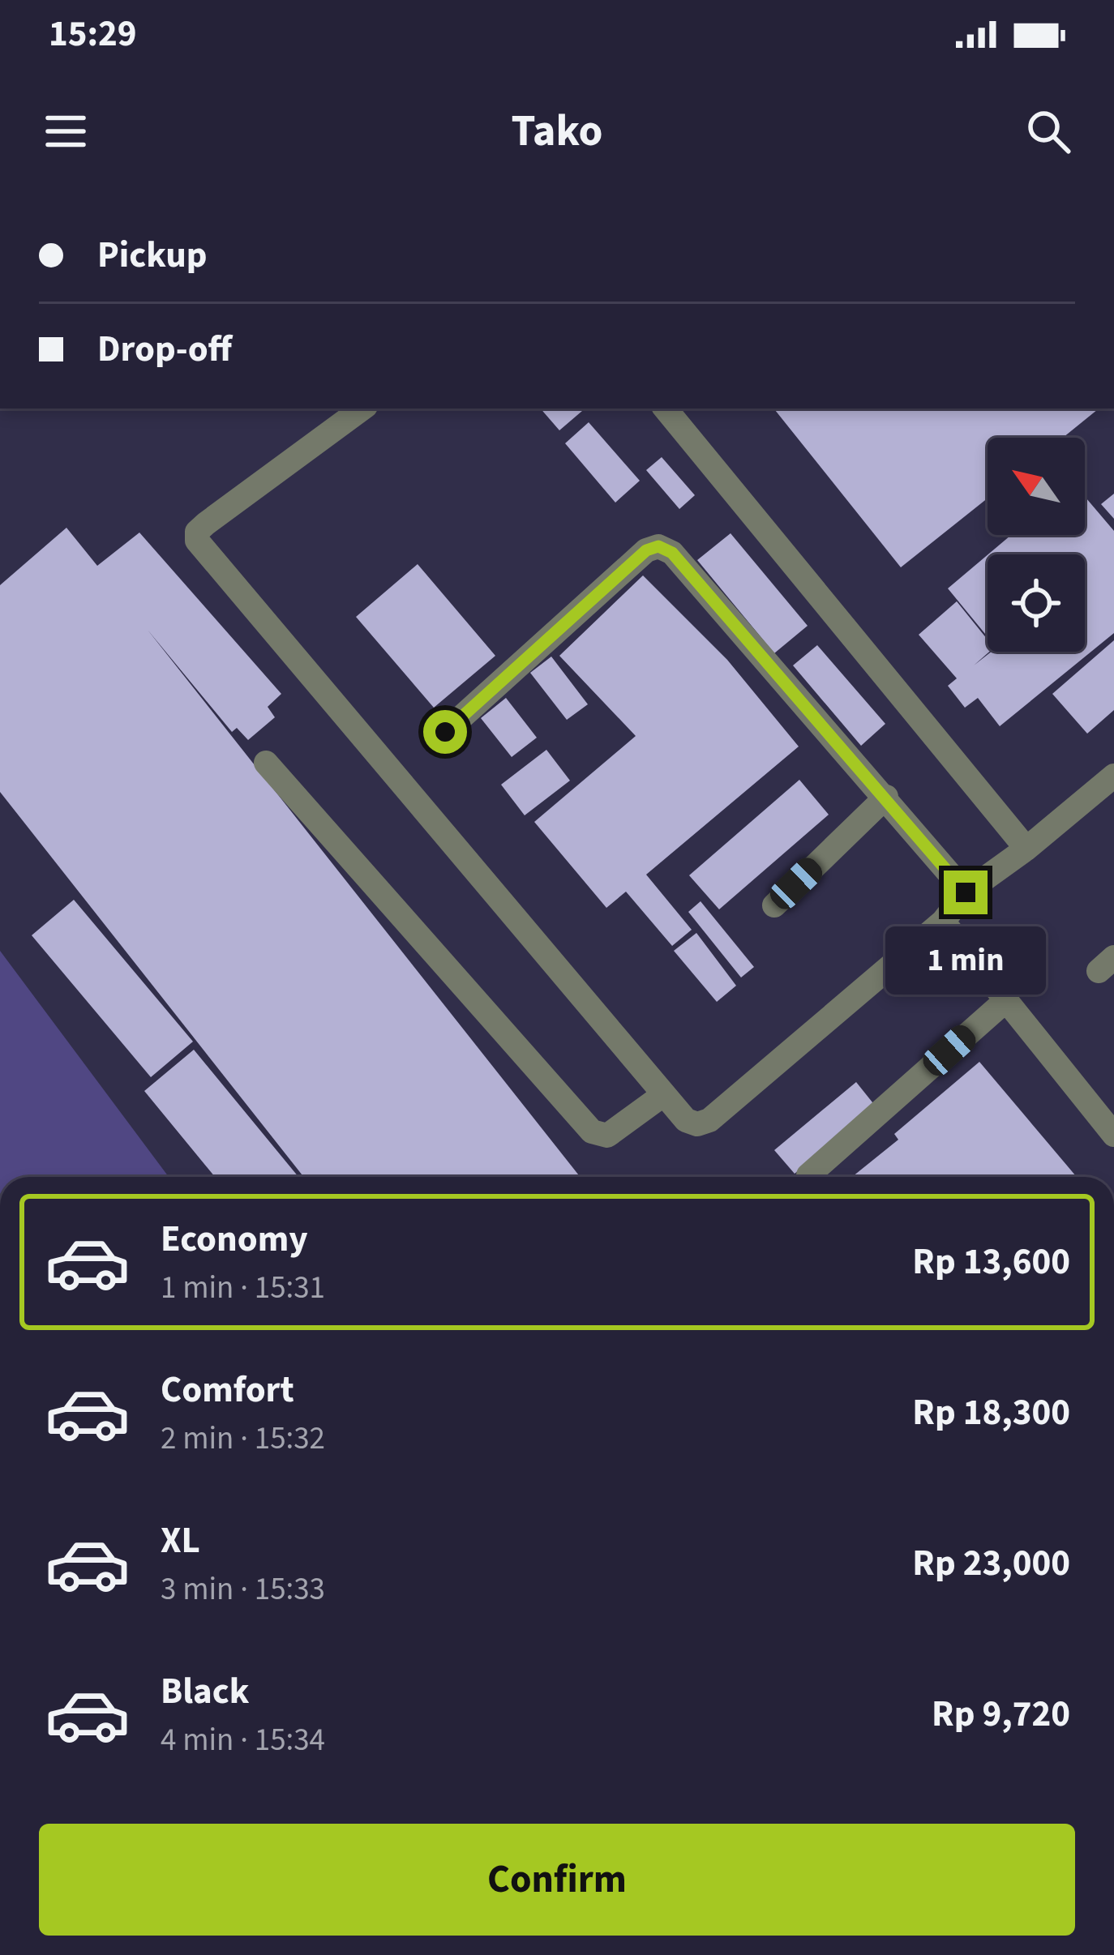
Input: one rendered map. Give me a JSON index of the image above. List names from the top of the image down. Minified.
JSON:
{"north":"top left","page":{"status":"15:29","header":"Tako","banner":["Pickup","Drop-off"],"bubble":"1 min","list":[{"name":"Economy","note":"1 min · 15:31","value":"Rp 13,600"},{"name":"Comfort","note":"2 min · 15:32","value":"Rp 18,300"},{"name":"XL","note":"3 min · 15:33","value":"Rp 23,000"},{"name":"Black","note":"4 min · 15:34","value":"Rp 9,720"}],"buttons":"Confirm"}}
